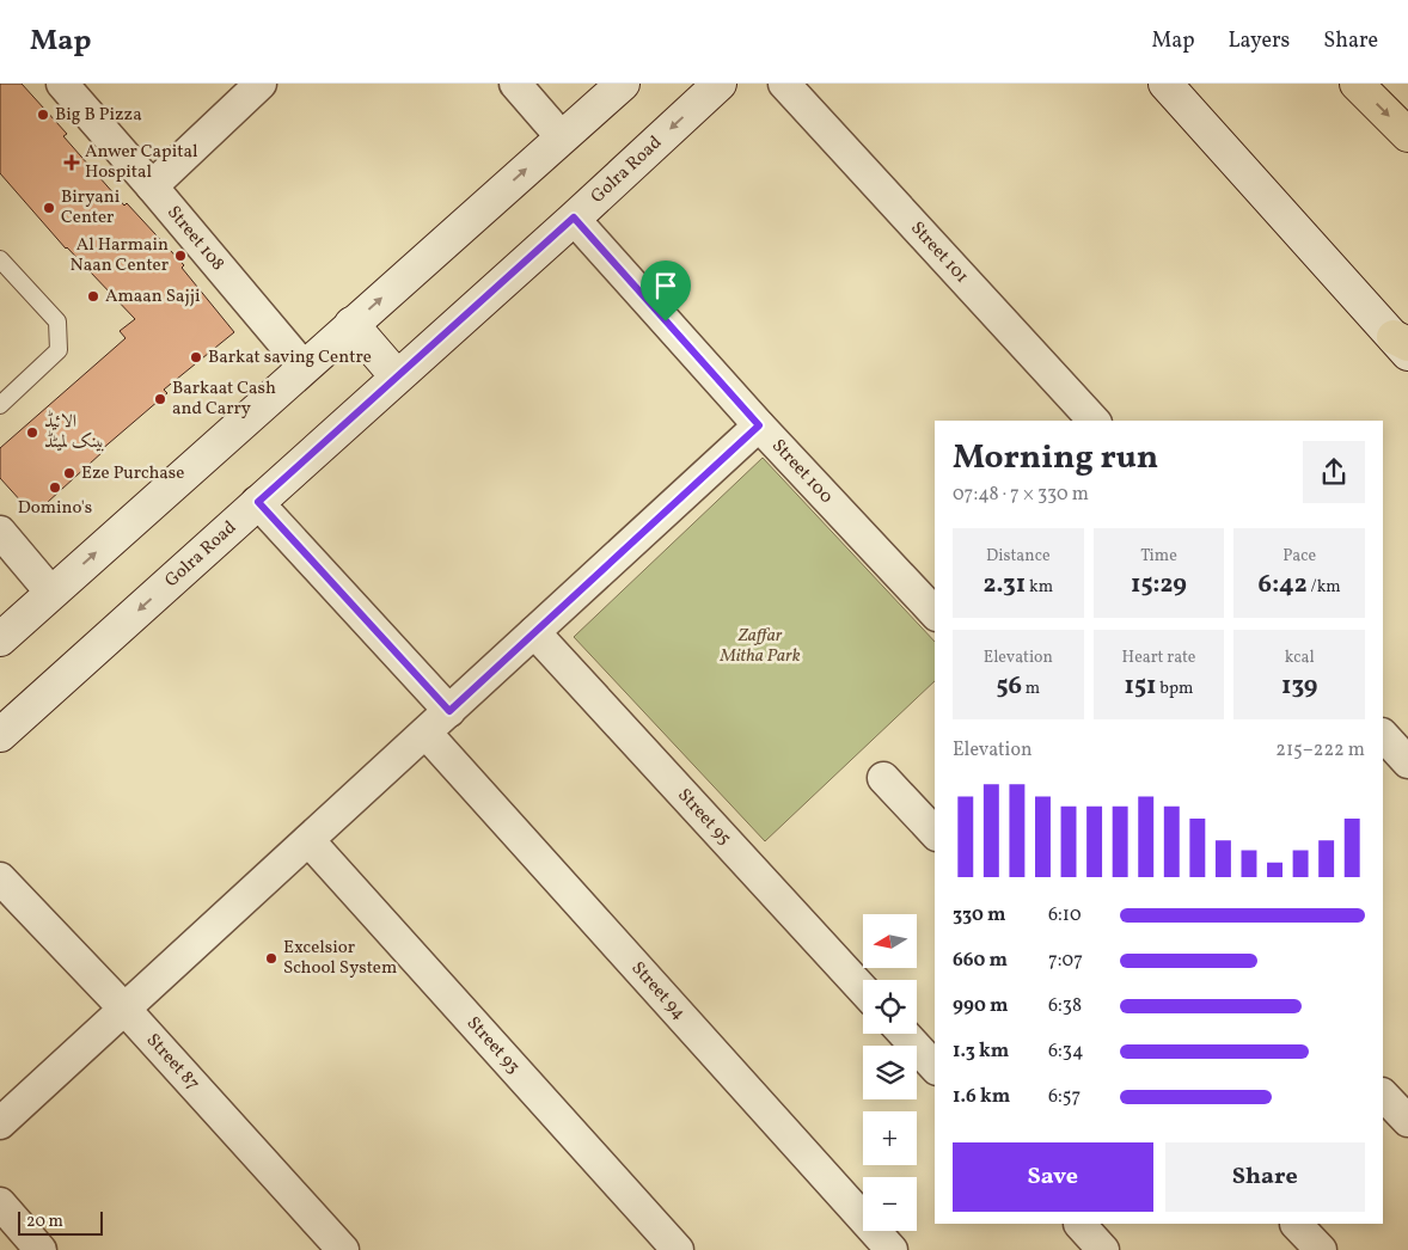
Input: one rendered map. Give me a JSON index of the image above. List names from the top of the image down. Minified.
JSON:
{"streets":{"main road":["Golra Road"],"street":["Street 108","Street 101","Street 100","Street 95","Street 94","Street 93","Street 87"]},"crossings":[["Golra Road","Street 100"]],"parks":["Zaffar Mitha Park"],"places":{"other":["Big B Pizza","Biryani Center","Al Harmain Naan Center","Amaan Sajji","Barkat saving Centre","Barkaat Cash and Carry","الائیڈ بینک لمیٹڈ","Eze Purchase","Domino's","Excelsior School System"],"health":["Anwer Capital Hospital"]},"scale_bar":"20 m","north":"left","page":{"header":"Map","nav":["Map","Layers","Share"],"heading":["Morning run","07:48 · 7 × 330 m"],"stats":[["Distance","2.31 km"],["Time","15:29"],["Pace","6:42 /km"],["Elevation","56 m"],["Heart rate","151 bpm"],["kcal","139"]],"chart":["Elevation","215–222 m"],"list":[{"name":"330 m","note":"6:10"},{"name":"660 m","note":"7:07"},{"name":"990 m","note":"6:38"},{"name":"1.3 km","note":"6:34"},{"name":"1.6 km","note":"6:57"}],"map_buttons":["+","−"],"buttons":["Save","Share"],"scale":"20 m"}}
